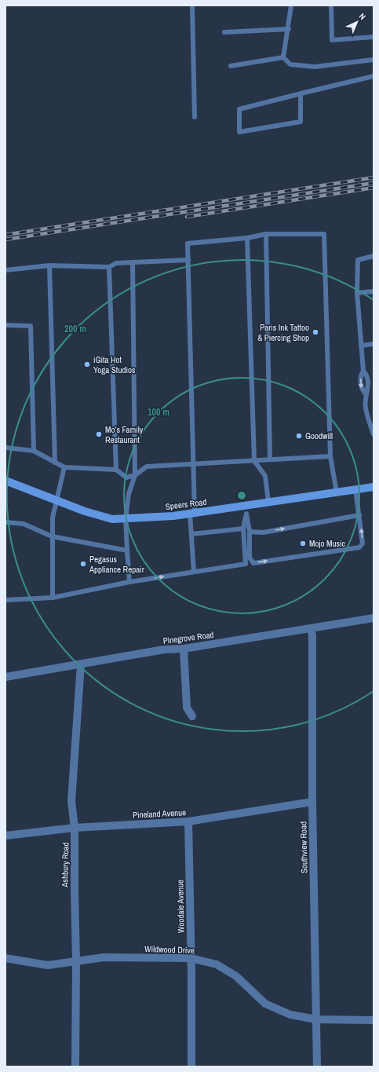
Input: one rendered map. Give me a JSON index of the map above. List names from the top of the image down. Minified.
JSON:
{"streets":{"main road":["Speers Road"],"street":["Pinegrove Road","Pineland Avenue","Southview Road","Ashbury Road","Woodale Avenue","Wildwood Drive"]},"crossings":[["Pinegrove Road","Southview Road"],["Pinegrove Road","Ashbury Road"],["Pineland Avenue","Southview Road"],["Pineland Avenue","Ashbury Road"],["Pineland Avenue","Woodale Avenue"],["Southview Road","Wildwood Drive"],["Ashbury Road","Wildwood Drive"],["Woodale Avenue","Wildwood Drive"]],"places":["Paris Ink Tattoo & Piercing Shop","iGita Hot Yoga Studios","Mo‘s Family Restaurant","Goodwill","Mojo Music","Pegasus Appliance Repair"],"north":"top right","rings":["200 m","100 m"]}
